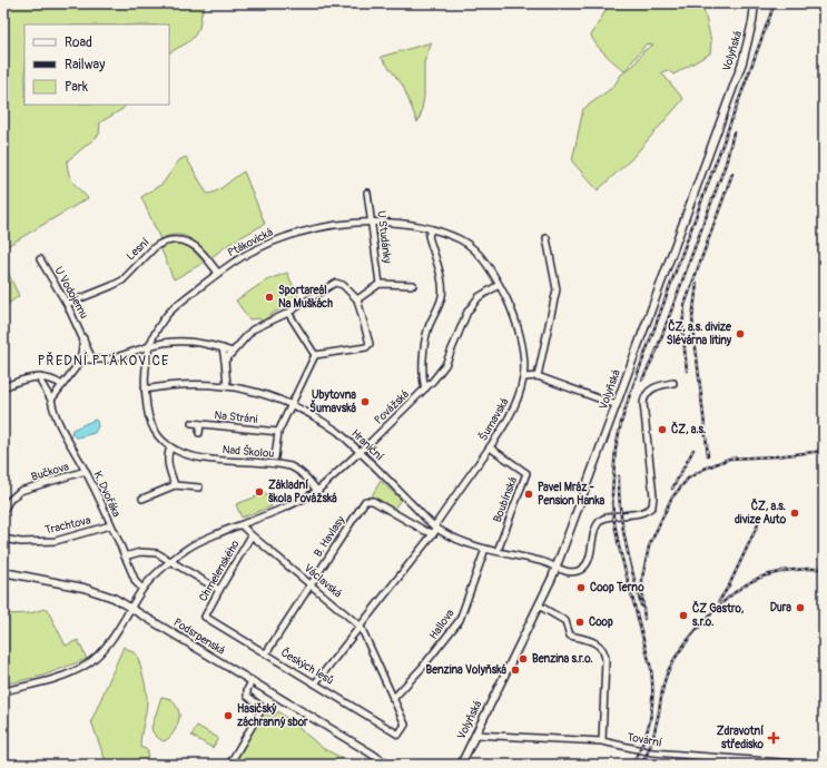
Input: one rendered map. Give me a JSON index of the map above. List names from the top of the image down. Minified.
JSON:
{"streets":{"main road":["Volyňská","Podsrpenská"],"street":["U Studánky","Ptákovická","Lesní","U Vodojemu","Povážská","Na Stráni","Šumavská","Hraniční","Nad Školou","Bučkova","K. Dvořáka","Boubínská","Trachtova","B. Havlasy","Chmelenského","Václavská","Hallova","Českých lesů","Tovární"]},"crossings":[["Volyňská","Hraniční"],["Volyňská","Tovární"],["U Studánky","Ptákovická"],["Ptákovická","Lesní"],["Ptákovická","Povážská"],["Ptákovická","Šumavská"],["Ptákovická","Nad Školou"],["Lesní","U Vodojemu"],["Povážská","Šumavská"],["Povážská","Hraniční"],["Povážská","Nad Školou"],["Povážská","Václavská"],["Šumavská","Hraniční"],["Šumavská","Boubínská"],["Šumavská","Václavská"],["Šumavská","Českých lesů"],["Hraniční","Nad Školou"],["Hraniční","Boubínská"],["Hraniční","B. Havlasy"],["Hraniční","Hallova"],["Bučkova","K. Dvořáka"],["K. Dvořáka","Trachtova"],["B. Havlasy","Václavská"],["B. Havlasy","Českých lesů"],["Chmelenského","Václavská"],["Chmelenského","Českých lesů"],["Václavská","Hallova"],["Václavská","Českých lesů"]],"districts":["PŘEDNÍ PTÁKOVICE"],"places":{"other":["Sportareál Na Muškách","ČZ, a.s. divize Slévárna litiny","Ubytovna Šumavská","ČZ, a.s.","Základní škola Povážská","Pavel Mráz - Pension Hanka","ČZ, a.s. divize Auto","Coop Terno","Dura","ČZ Gastro, s.r.o.","Coop","Benzina s.r.o.","Benzina Volyňská","Hasičský záchranný sbor"],"health":["Zdravotní středisko"]},"legend":["Road","Railway","Park"]}
